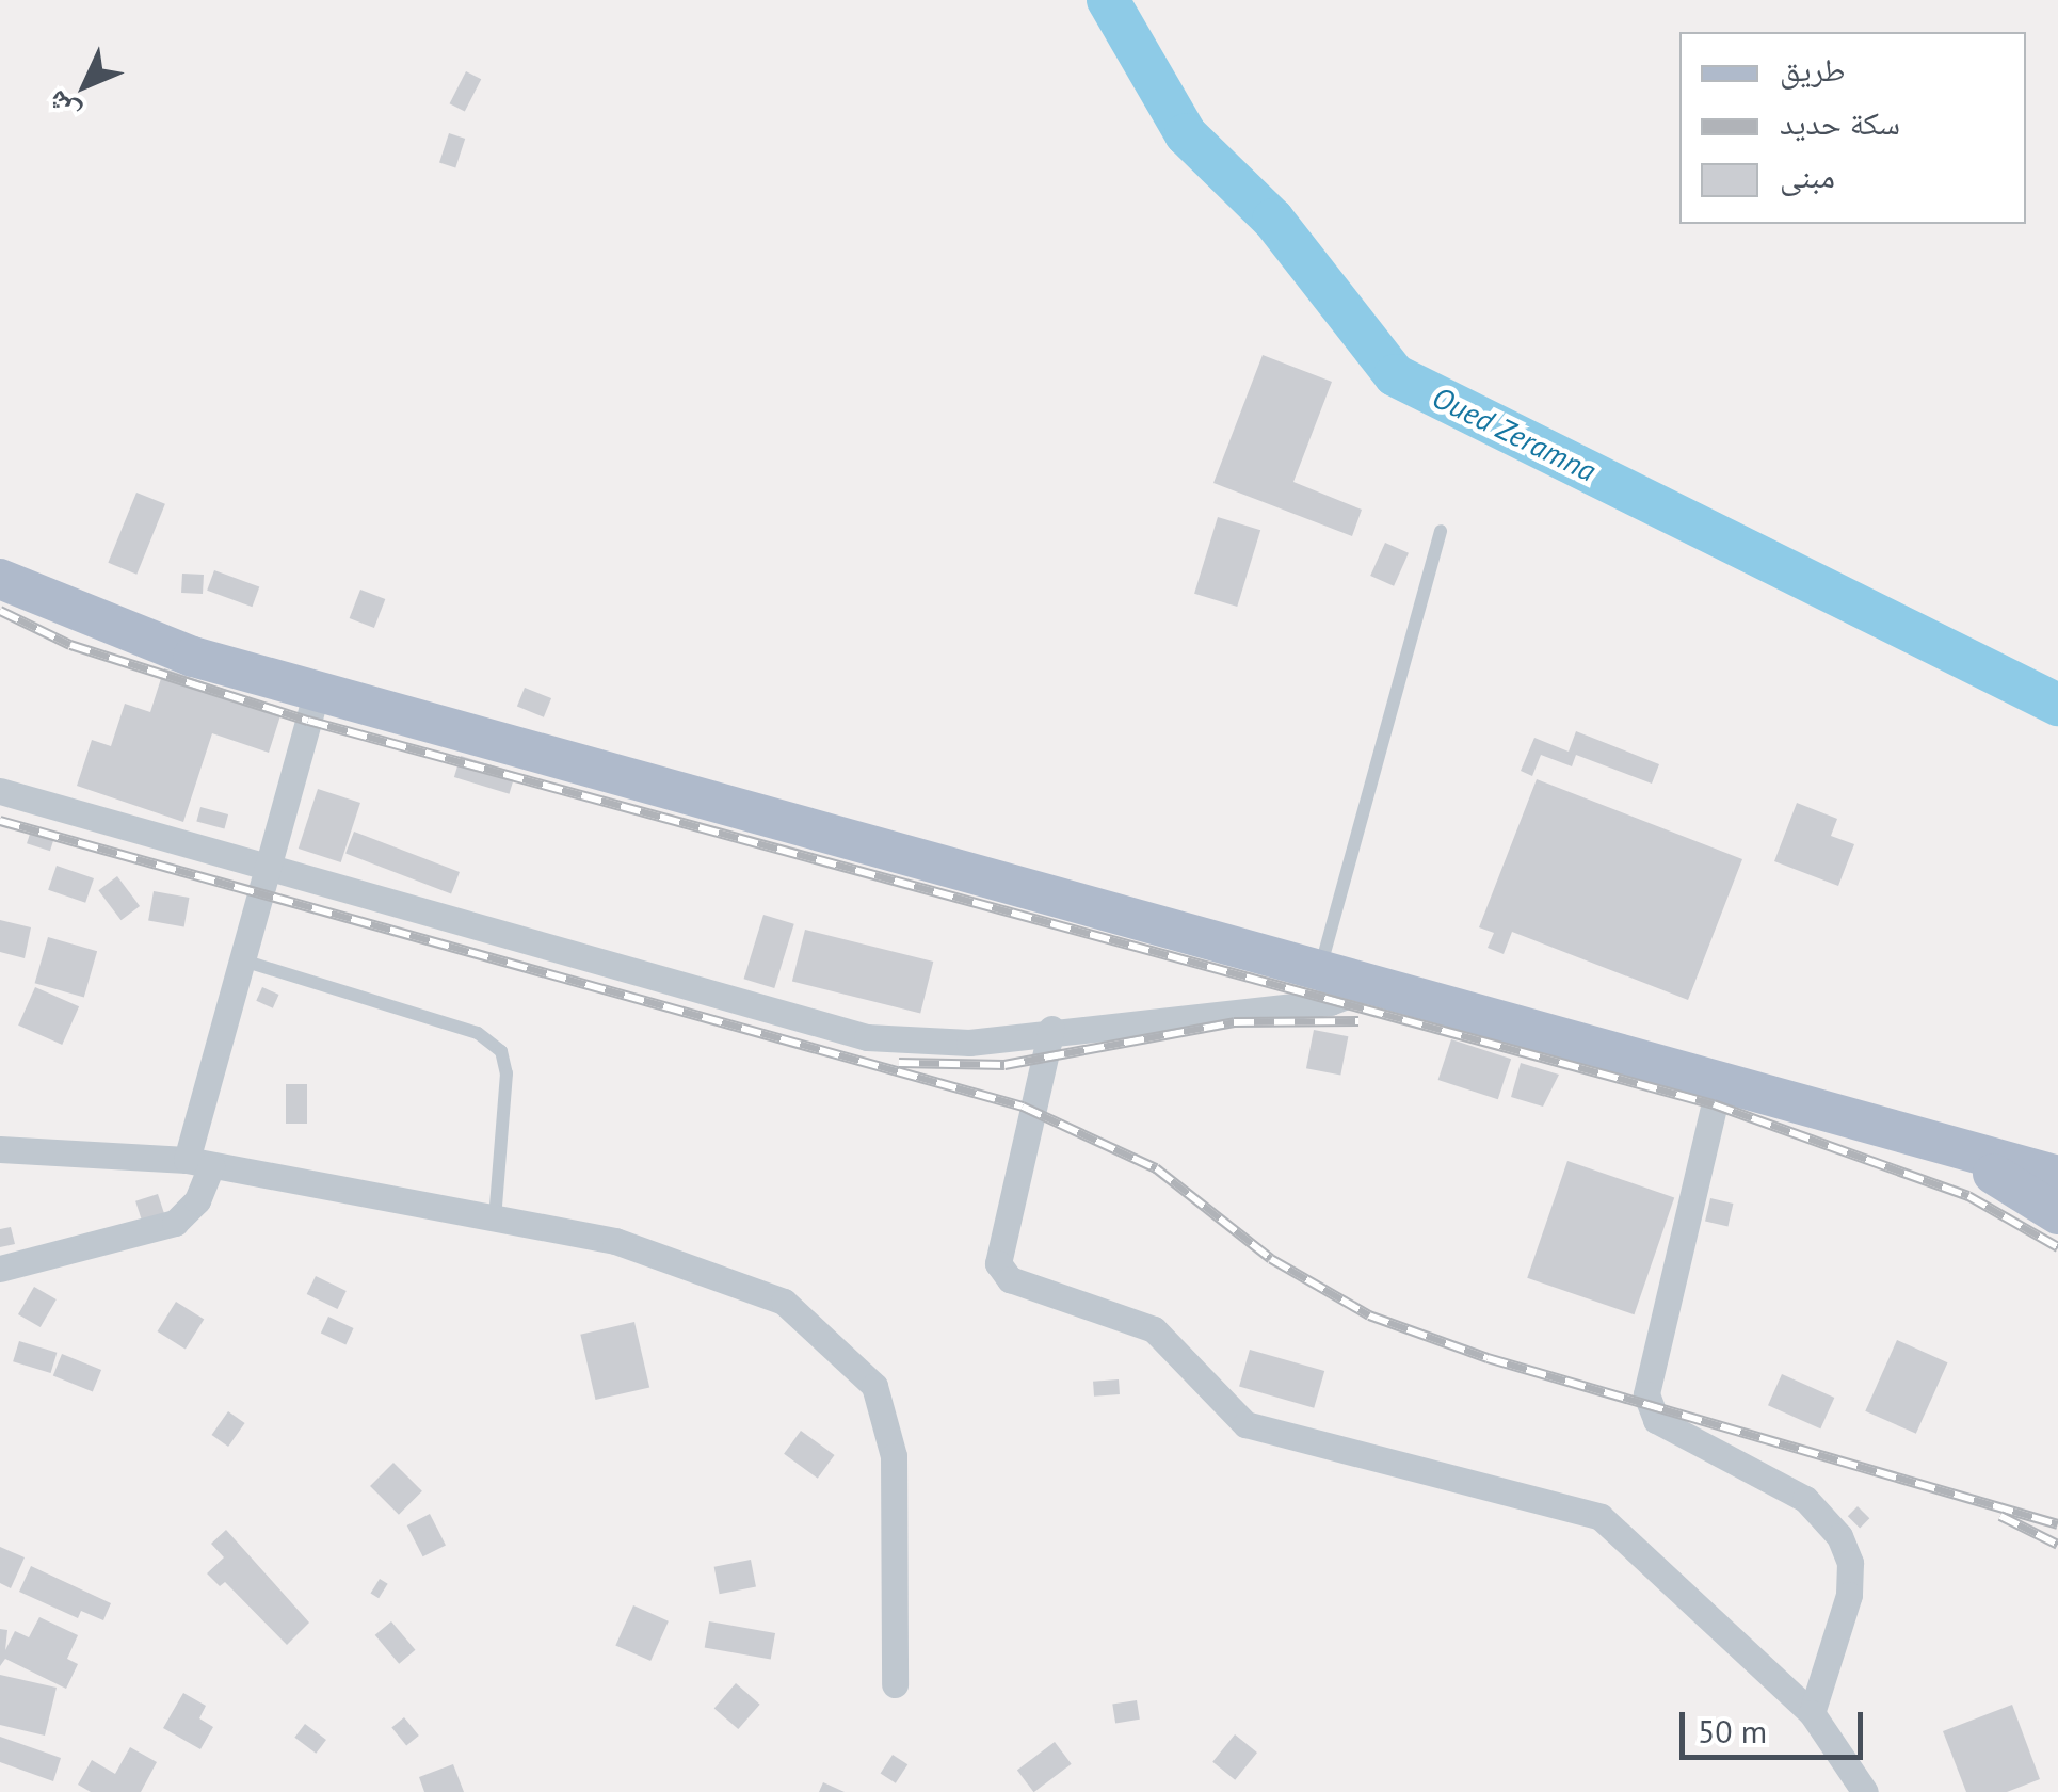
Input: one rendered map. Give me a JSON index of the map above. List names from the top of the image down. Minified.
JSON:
{"water":["Oued Zeramna"],"legend":["طريق","سكة حديد","مبنى"],"scale_bar":"50 m","north":"bottom left"}
